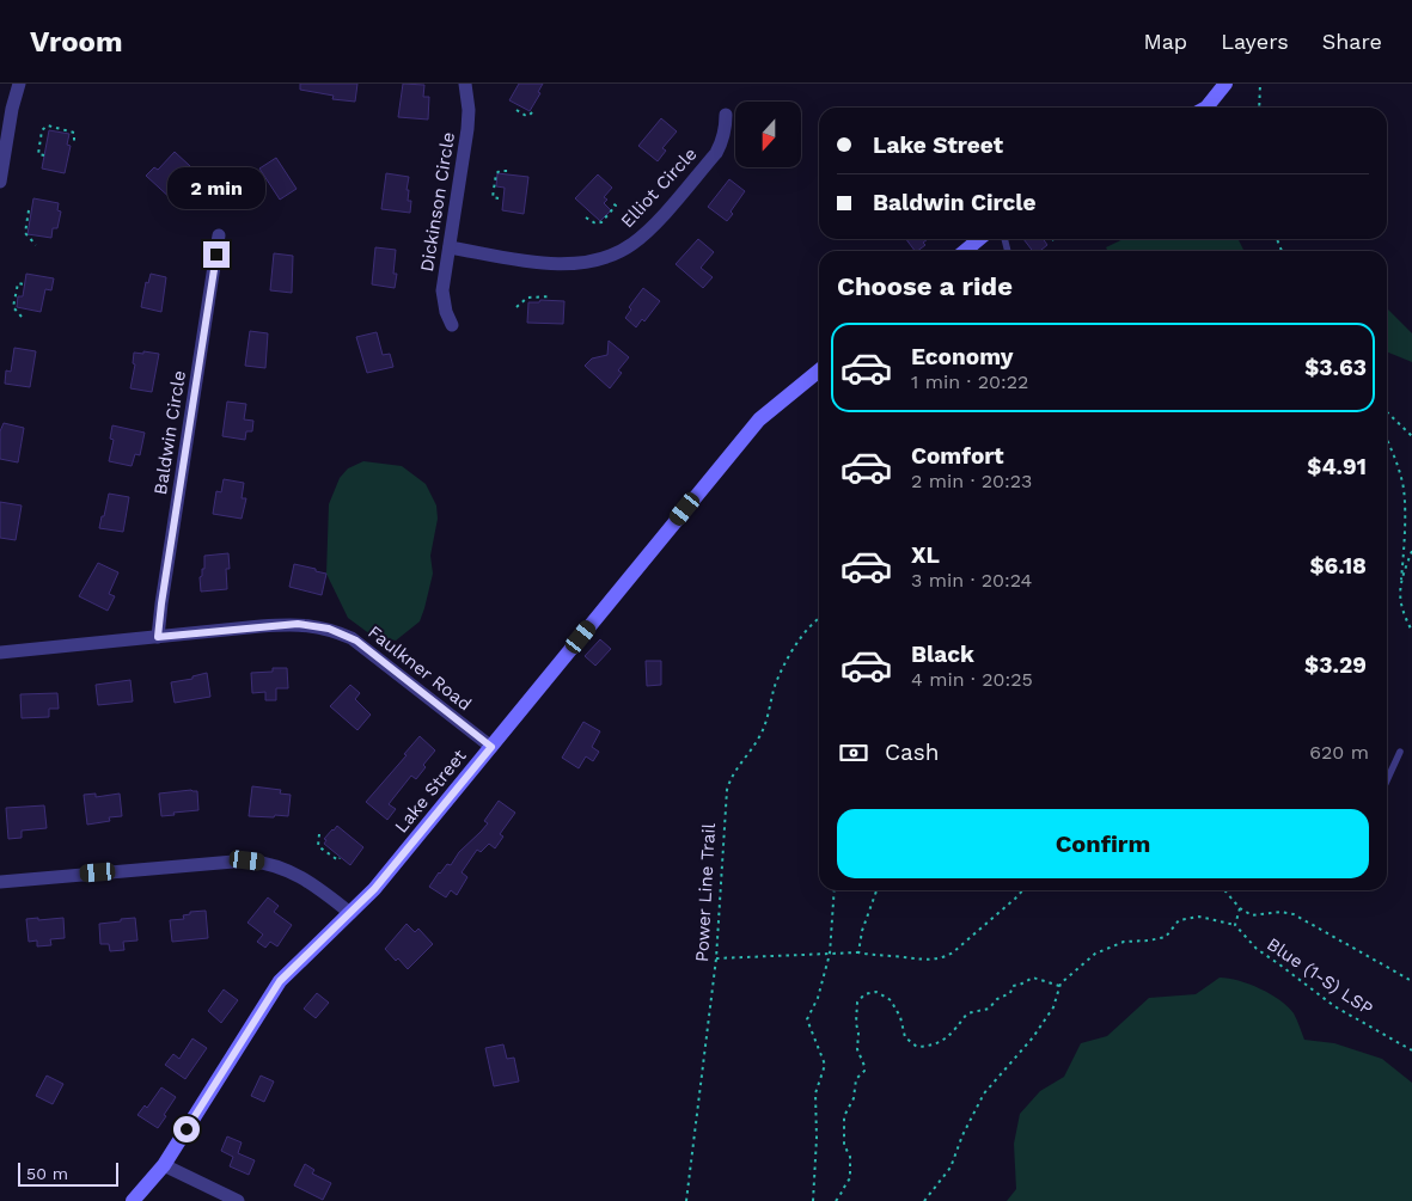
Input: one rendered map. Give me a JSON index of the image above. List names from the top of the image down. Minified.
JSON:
{"streets":{"main road":["Lake Street"],"street":["Elliot Circle","Dickinson Circle","Baldwin Circle","Faulkner Road"],"path":["Power Line Trail","Blue (1-S) LSP"]},"crossings":[["Elliot Circle","Dickinson Circle"],["Baldwin Circle","Faulkner Road"],["Faulkner Road","Lake Street"]],"scale_bar":"50 m","north":"bottom","page":{"header":"Vroom","nav":["Map","Layers","Share"],"banner":["Lake Street","Baldwin Circle"],"bubble":"2 min","heading":"Choose a ride","list":[{"name":"Economy","note":"1 min · 20:22","value":"$3.63"},{"name":"Comfort","note":"2 min · 20:23","value":"$4.91"},{"name":"XL","note":"3 min · 20:24","value":"$6.18"},{"name":"Black","note":"4 min · 20:25","value":"$3.29"}],"pay":["Cash","620 m"],"buttons":"Confirm","scale":"50 m"}}
